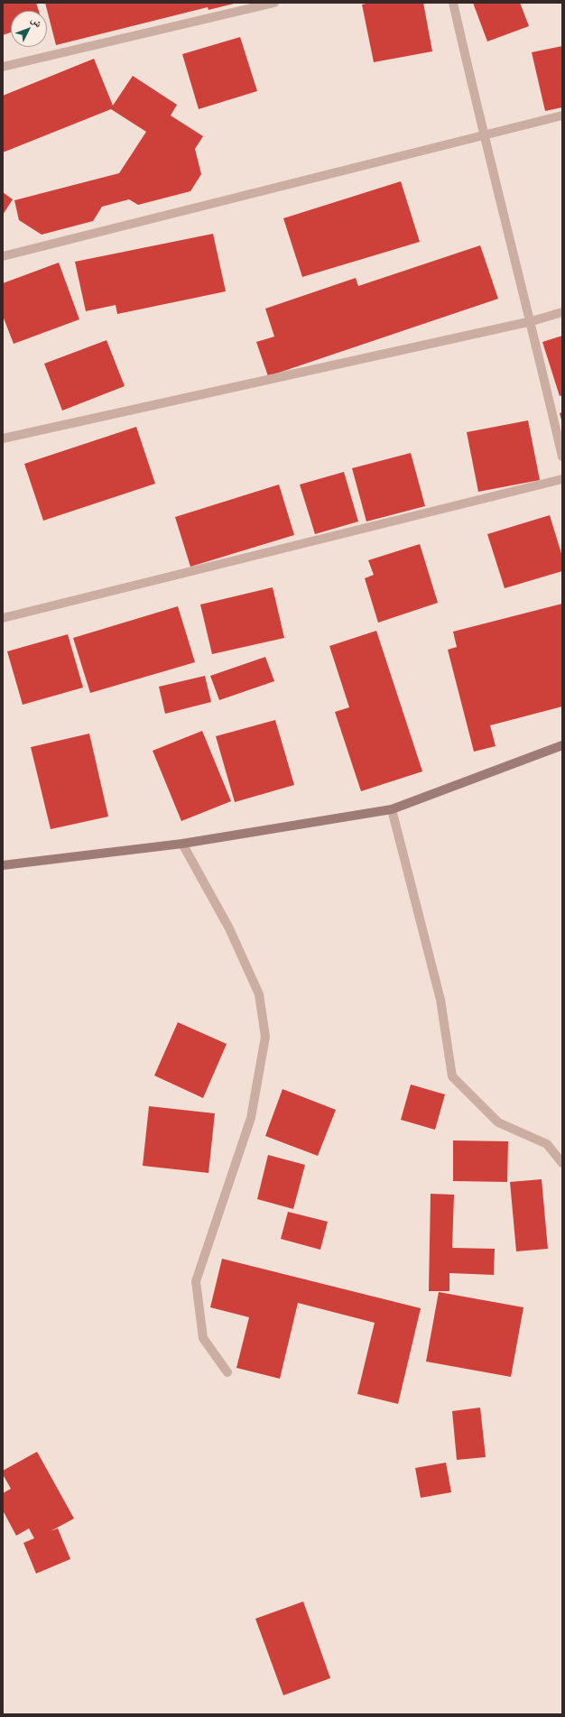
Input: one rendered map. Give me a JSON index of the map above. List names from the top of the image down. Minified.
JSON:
{"north":"top right"}
